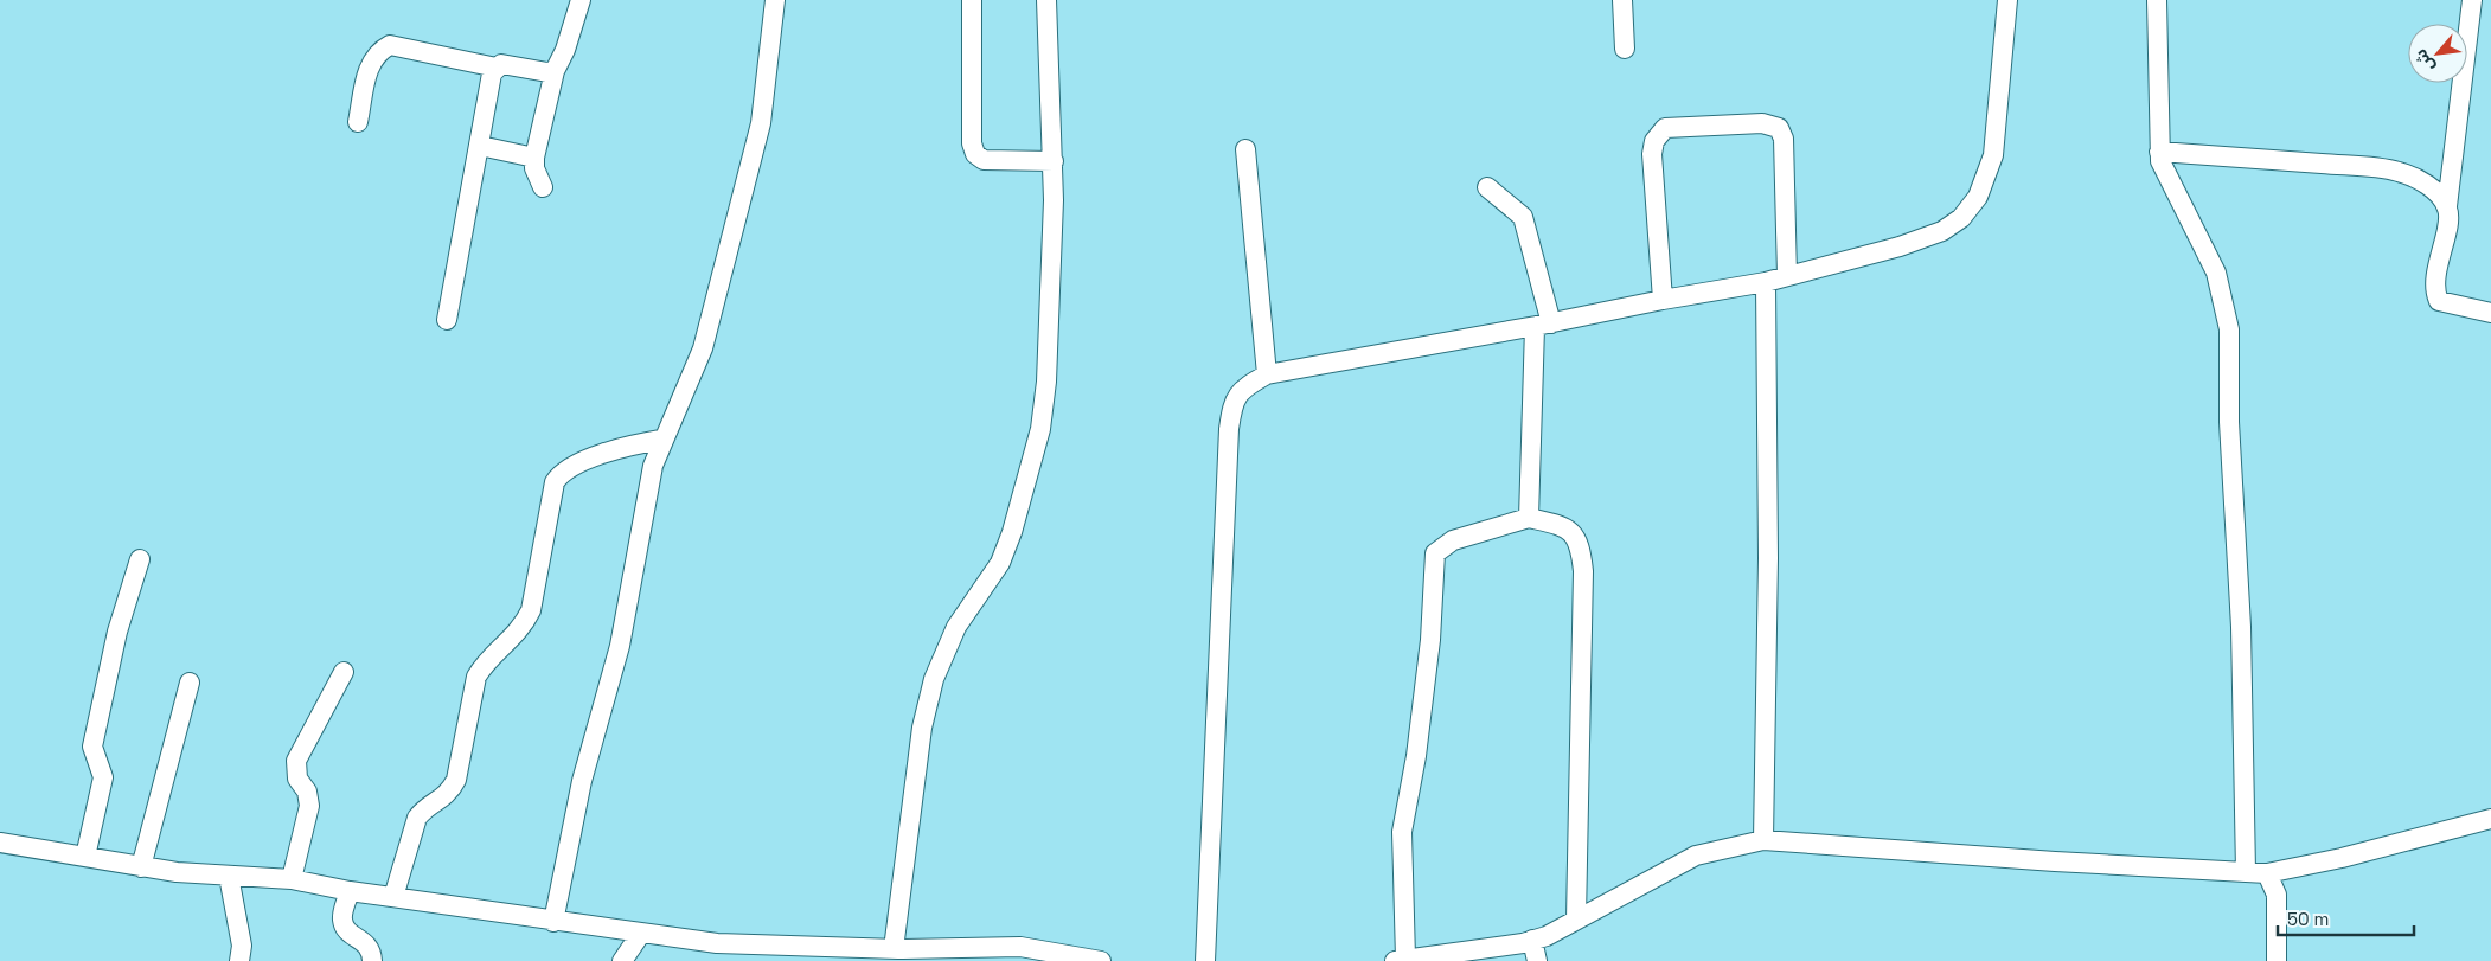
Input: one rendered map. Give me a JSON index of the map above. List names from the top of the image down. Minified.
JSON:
{"scale_bar":"50 m","north":"bottom left"}
